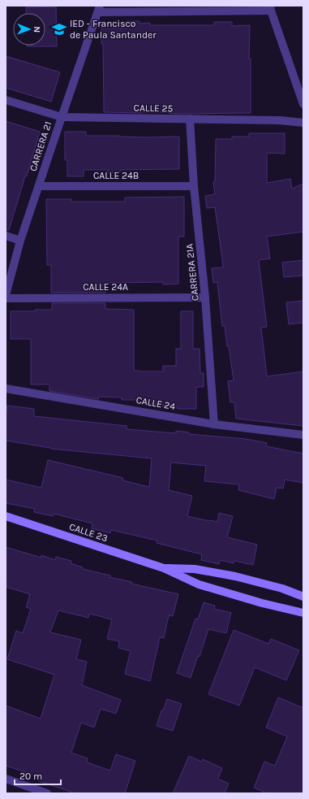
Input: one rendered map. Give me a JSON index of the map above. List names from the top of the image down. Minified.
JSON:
{"streets":{"street":["CALLE 25","CARRERA 21","CALLE 24B","CARRERA 21A","CALLE 24A","CALLE 24","CALLE 23"]},"crossings":[["CALLE 25","CARRERA 21"],["CALLE 25","CARRERA 21A"],["CARRERA 21","CALLE 24B"],["CALLE 24B","CARRERA 21A"],["CARRERA 21A","CALLE 24A"],["CARRERA 21A","CALLE 24"]],"places":{"school or university":["IED - Francisco de Paula Santander"]},"scale_bar":"20 m","north":"right"}
